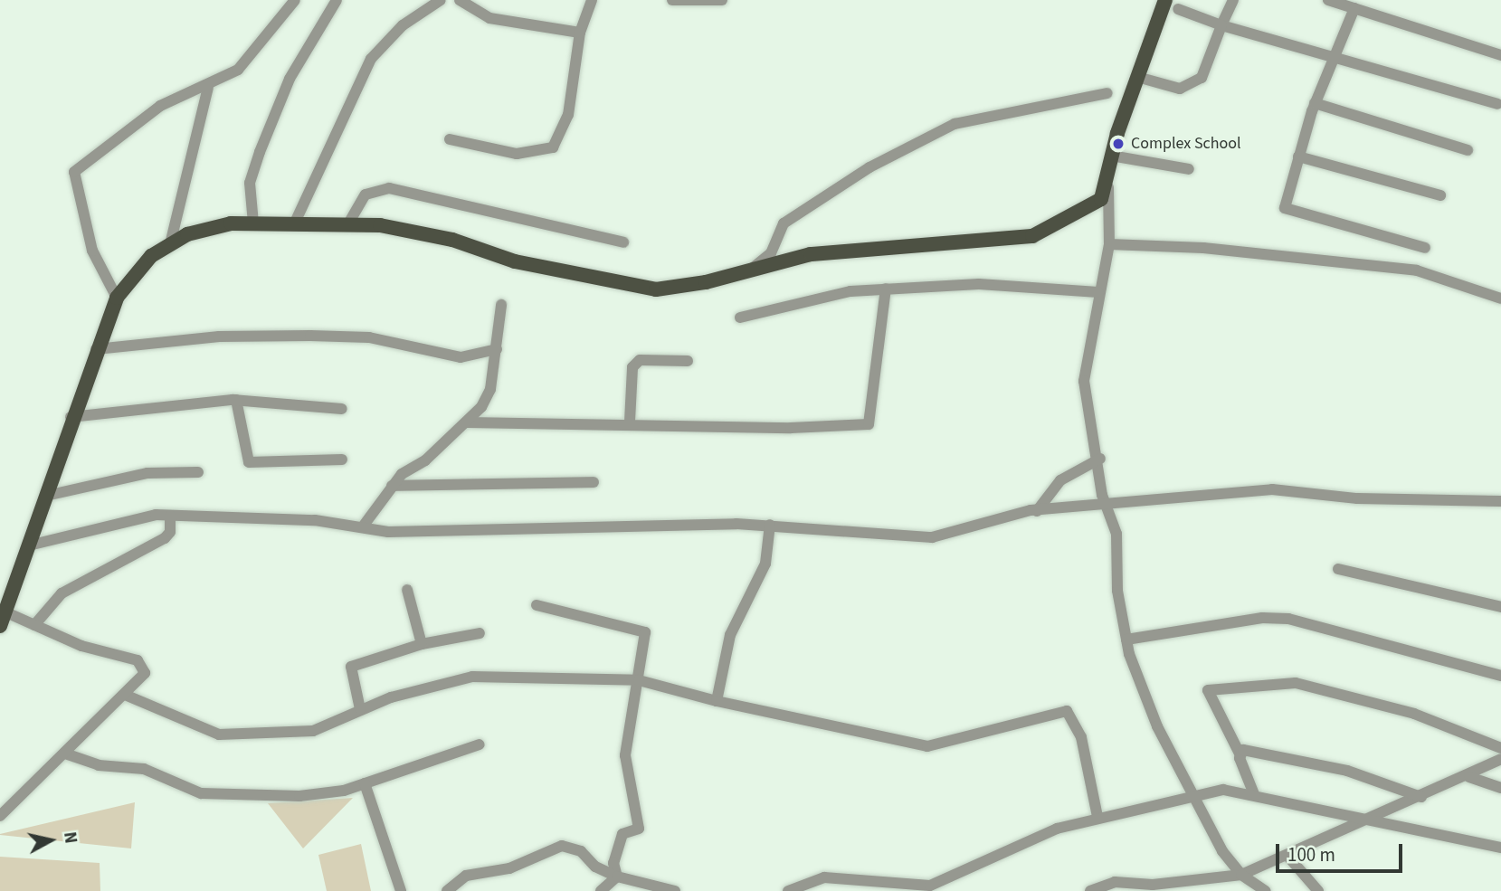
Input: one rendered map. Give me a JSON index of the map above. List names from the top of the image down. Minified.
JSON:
{"places":["Complex School"],"scale_bar":"100 m","north":"right"}
